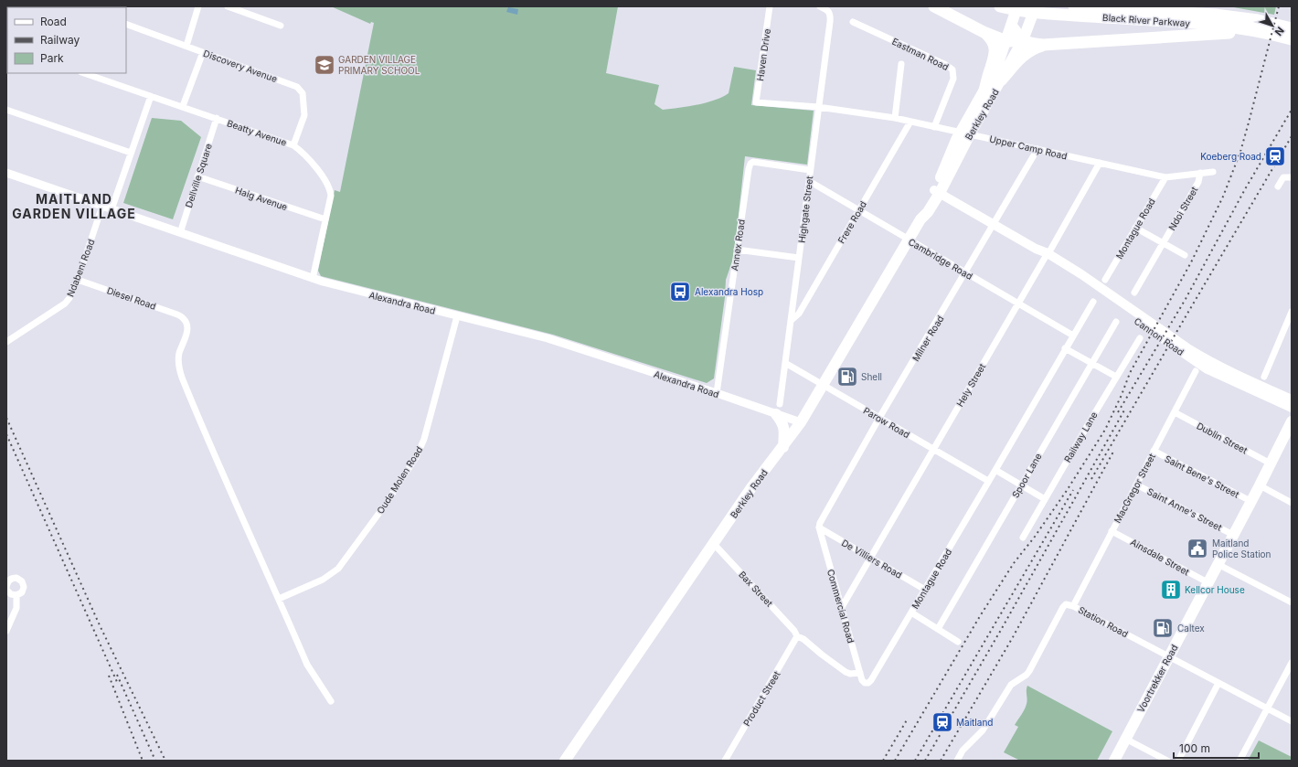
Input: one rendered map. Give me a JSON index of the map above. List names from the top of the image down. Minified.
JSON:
{"streets":{"highway":["Black River Parkway"],"main road":["Berkley Road","Cannon Road","Voortrekker Road"],"street":["Eastman Road","Haven Drive","Discovery Avenue","Beatty Avenue","Upper Camp Road","Dellville Square","Haig Avenue","Ndoi Street","Highgate Street","Frere Road","Montague Road","Annex Road","Cambridge Road","Ndabeni Road","Diesel Road","Alexandra Road","Milner Road","Hely Street","Parow Road","Railway Lane","Dublin Street","Spoor Lane","Saint Bene's Street","Oude Molen Road","MacGregor Street","Saint Anne's Street","Ainsdale Street","De Villiers Road","Bax Street","Commercial Road","Station Road","Product Street"]},"crossings":[["Eastman Road","Upper Camp Road"],["Haven Drive","Upper Camp Road"],["Discovery Avenue","Beatty Avenue"],["Berkley Road","Upper Camp Road"],["Berkley Road","Cambridge Road"],["Berkley Road","Alexandra Road"],["Berkley Road","Cannon Road"],["Berkley Road","Parow Road"],["Berkley Road","Bax Street"],["Beatty Avenue","Dellville Square"],["Beatty Avenue","Haig Avenue"],["Beatty Avenue","Alexandra Road"],["Upper Camp Road","Ndoi Street"],["Upper Camp Road","Highgate Street"],["Upper Camp Road","Frere Road"],["Upper Camp Road","Montague Road"],["Upper Camp Road","Milner Road"],["Upper Camp Road","Hely Street"],["Dellville Square","Haig Avenue"],["Dellville Square","Alexandra Road"],["Highgate Street","Frere Road"],["Highgate Street","Annex Road"],["Highgate Street","Cambridge Road"],["Highgate Street","Alexandra Road"],["Highgate Street","Parow Road"],["Frere Road","Cambridge Road"],["Montague Road","Cambridge Road"],["Montague Road","Parow Road"],["Montague Road","De Villiers Road"],["Montague Road","Commercial Road"],["Annex Road","Alexandra Road"],["Cambridge Road","Milner Road"],["Cambridge Road","Hely Street"],["Ndabeni Road","Diesel Road"],["Ndabeni Road","Alexandra Road"],["Diesel Road","Oude Molen Road"],["Alexandra Road","Oude Molen Road"],["Cannon Road","Milner Road"],["Cannon Road","Hely Street"],["Milner Road","Parow Road"],["Milner Road","De Villiers Road"],["Milner Road","Commercial Road"],["Hely Street","Parow Road"],["Hely Street","De Villiers Road"],["Hely Street","Commercial Road"],["Dublin Street","MacGregor Street"],["Dublin Street","Voortrekker Road"],["Saint Bene's Street","MacGregor Street"],["Saint Bene's Street","Voortrekker Road"],["MacGregor Street","Saint Anne's Street"],["MacGregor Street","Ainsdale Street"],["MacGregor Street","Station Road"],["Saint Anne's Street","Voortrekker Road"],["Ainsdale Street","Voortrekker Road"],["De Villiers Road","Commercial Road"],["Bax Street","Commercial Road"],["Bax Street","Product Street"],["Station Road","Voortrekker Road"]],"districts":["MAITLAND GARDEN VILLAGE"],"places":{"school or university":["GARDEN VILLAGE PRIMARY SCHOOL"],"station":["Koeberg Road","Maitland"],"bus stop":["Alexandra Hosp"],"fuel station":["Shell","Caltex"],"public building":["Maitland Police Station"],"building":["Kellcor House"]},"legend":["Road","Railway","Park"],"scale_bar":"100 m","north":"bottom right"}
